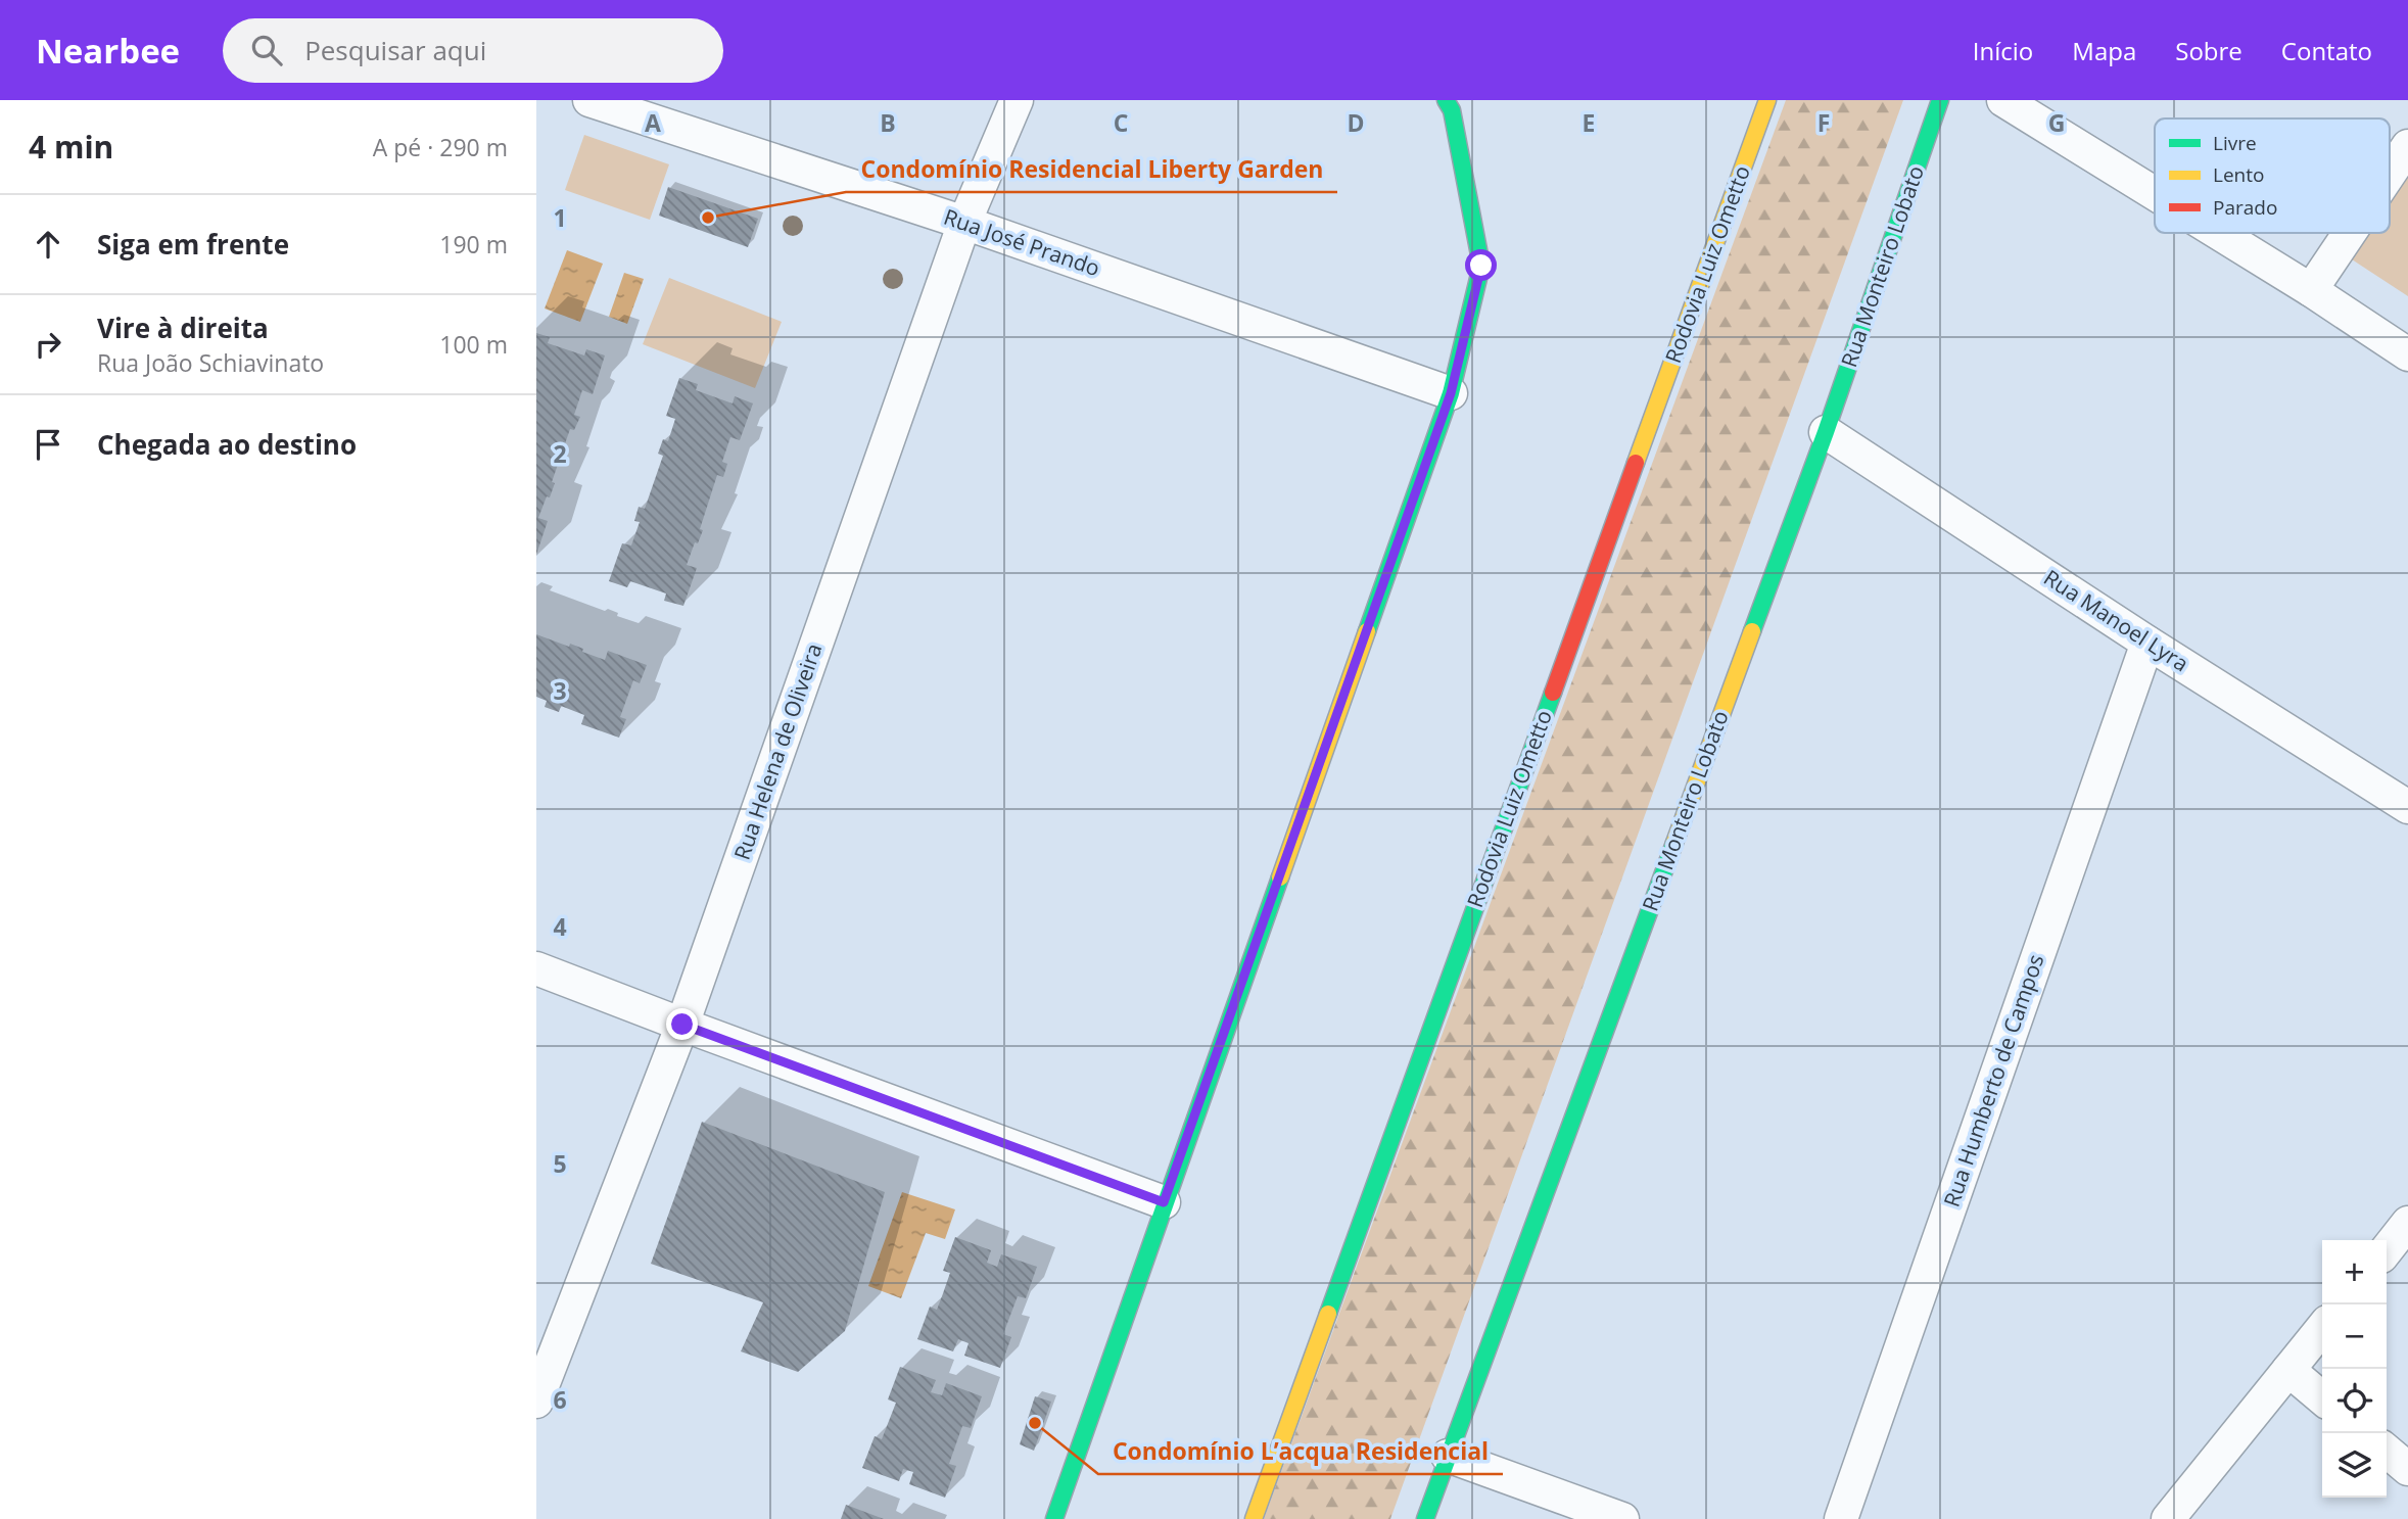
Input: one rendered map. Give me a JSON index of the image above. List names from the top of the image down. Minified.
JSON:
{"streets":{"street":["Rua José Prando","Rodovia Luiz Ometto","Rua Monteiro Lobato","Rua Manoel Lyra","Rua Helena de Oliveira","Rua Humberto de Campos"]},"crossings":[["Rua José Prando","Rua Helena de Oliveira"],["Rua Monteiro Lobato","Rua Manoel Lyra"],["Rua Manoel Lyra","Rua Humberto de Campos"]],"places":["Condomínio Residencial Liberty Garden","Condomínio L’acqua Residencial"],"legend":["Livre","Lento","Parado"],"page":{"header":"Nearbee","search":"Pesquisar aqui","nav":["Início","Mapa","Sobre","Contato"],"heading":["4 min","A pé · 290 m"],"list":[["Siga em frente","190 m"],["Vire à direita","Rua João Schiavinato","100 m"],"Chegada ao destino"],"map_buttons":["+","−"]},"grid":{"columns":["A","B","C","D","E","F","G"],"rows":["1","2","3","4","5","6"]}}
